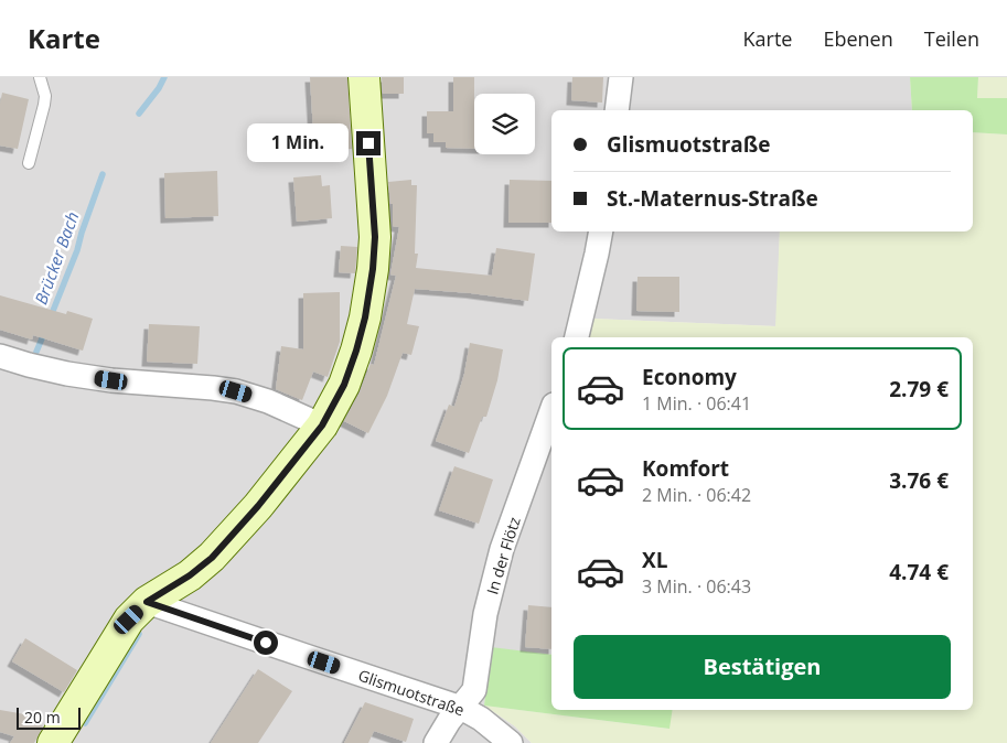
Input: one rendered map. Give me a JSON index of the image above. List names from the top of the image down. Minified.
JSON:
{"streets":{"street":["In der Flötz","Glismuotstraße"]},"crossings":[["In der Flötz","Glismuotstraße"]],"water":["Brücker Bach"],"scale_bar":"20 m","page":{"header":"Karte","nav":["Karte","Ebenen","Teilen"],"banner":["Glismuotstraße","St.-Maternus-Straße"],"bubble":"1 Min.","list":[{"name":"Economy","note":"1 Min. · 06:41","value":"2.79 €"},{"name":"Komfort","note":"2 Min. · 06:42","value":"3.76 €"},{"name":"XL","note":"3 Min. · 06:43","value":"4.74 €"}],"buttons":"Bestätigen","scale":"20 m"}}
